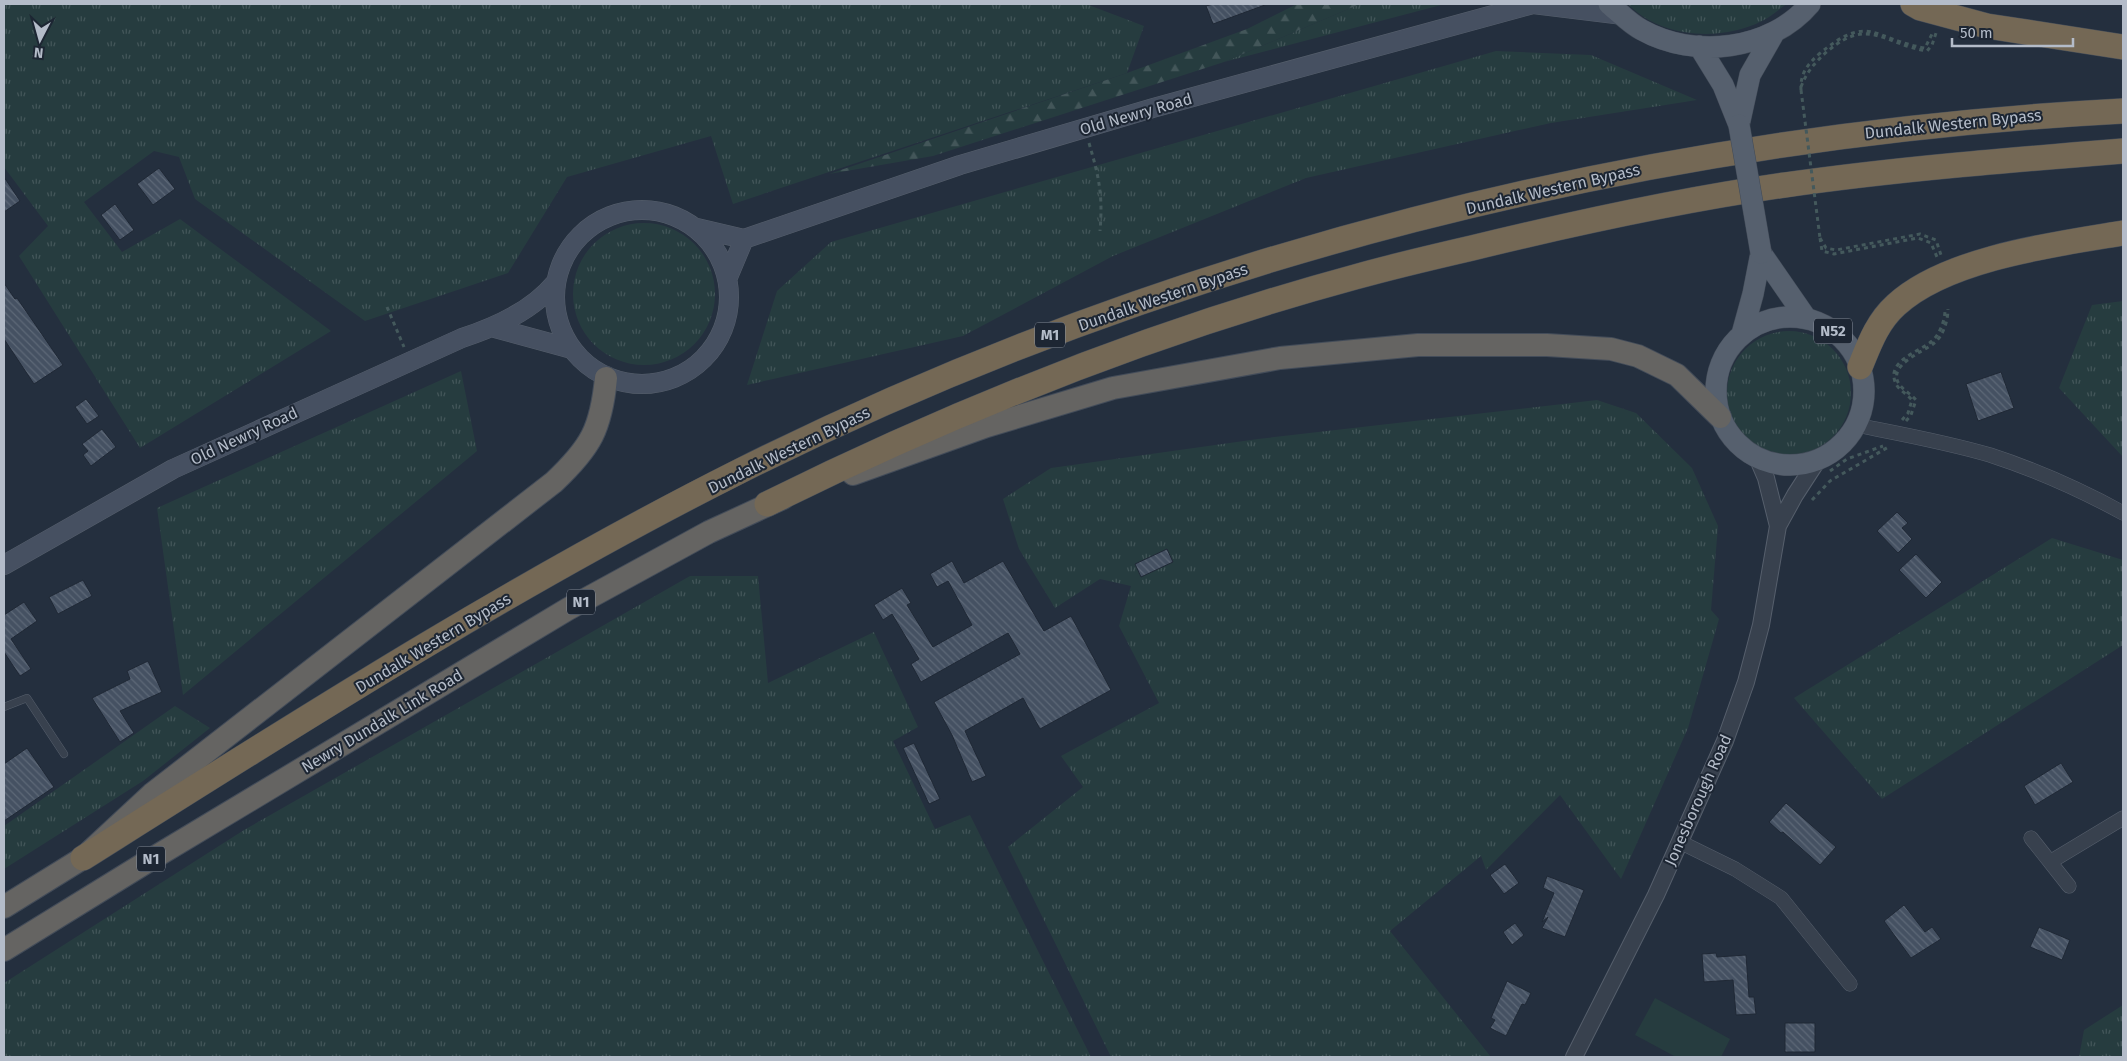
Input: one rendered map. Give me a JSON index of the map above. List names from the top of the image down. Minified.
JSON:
{"streets":{"highway":["Dundalk Western Bypass","M1","N1","Newry Dundalk Link Road"],"main road":["Old Newry Road","N52"],"street":["Jonesborough Road"]},"crossings":[["Old Newry Road","N52"],["N52","Newry Dundalk Link Road"],["N52","Jonesborough Road"],["M1","Newry Dundalk Link Road"],["Newry Dundalk Link Road","Jonesborough Road"]],"scale_bar":"50 m","north":"bottom"}
